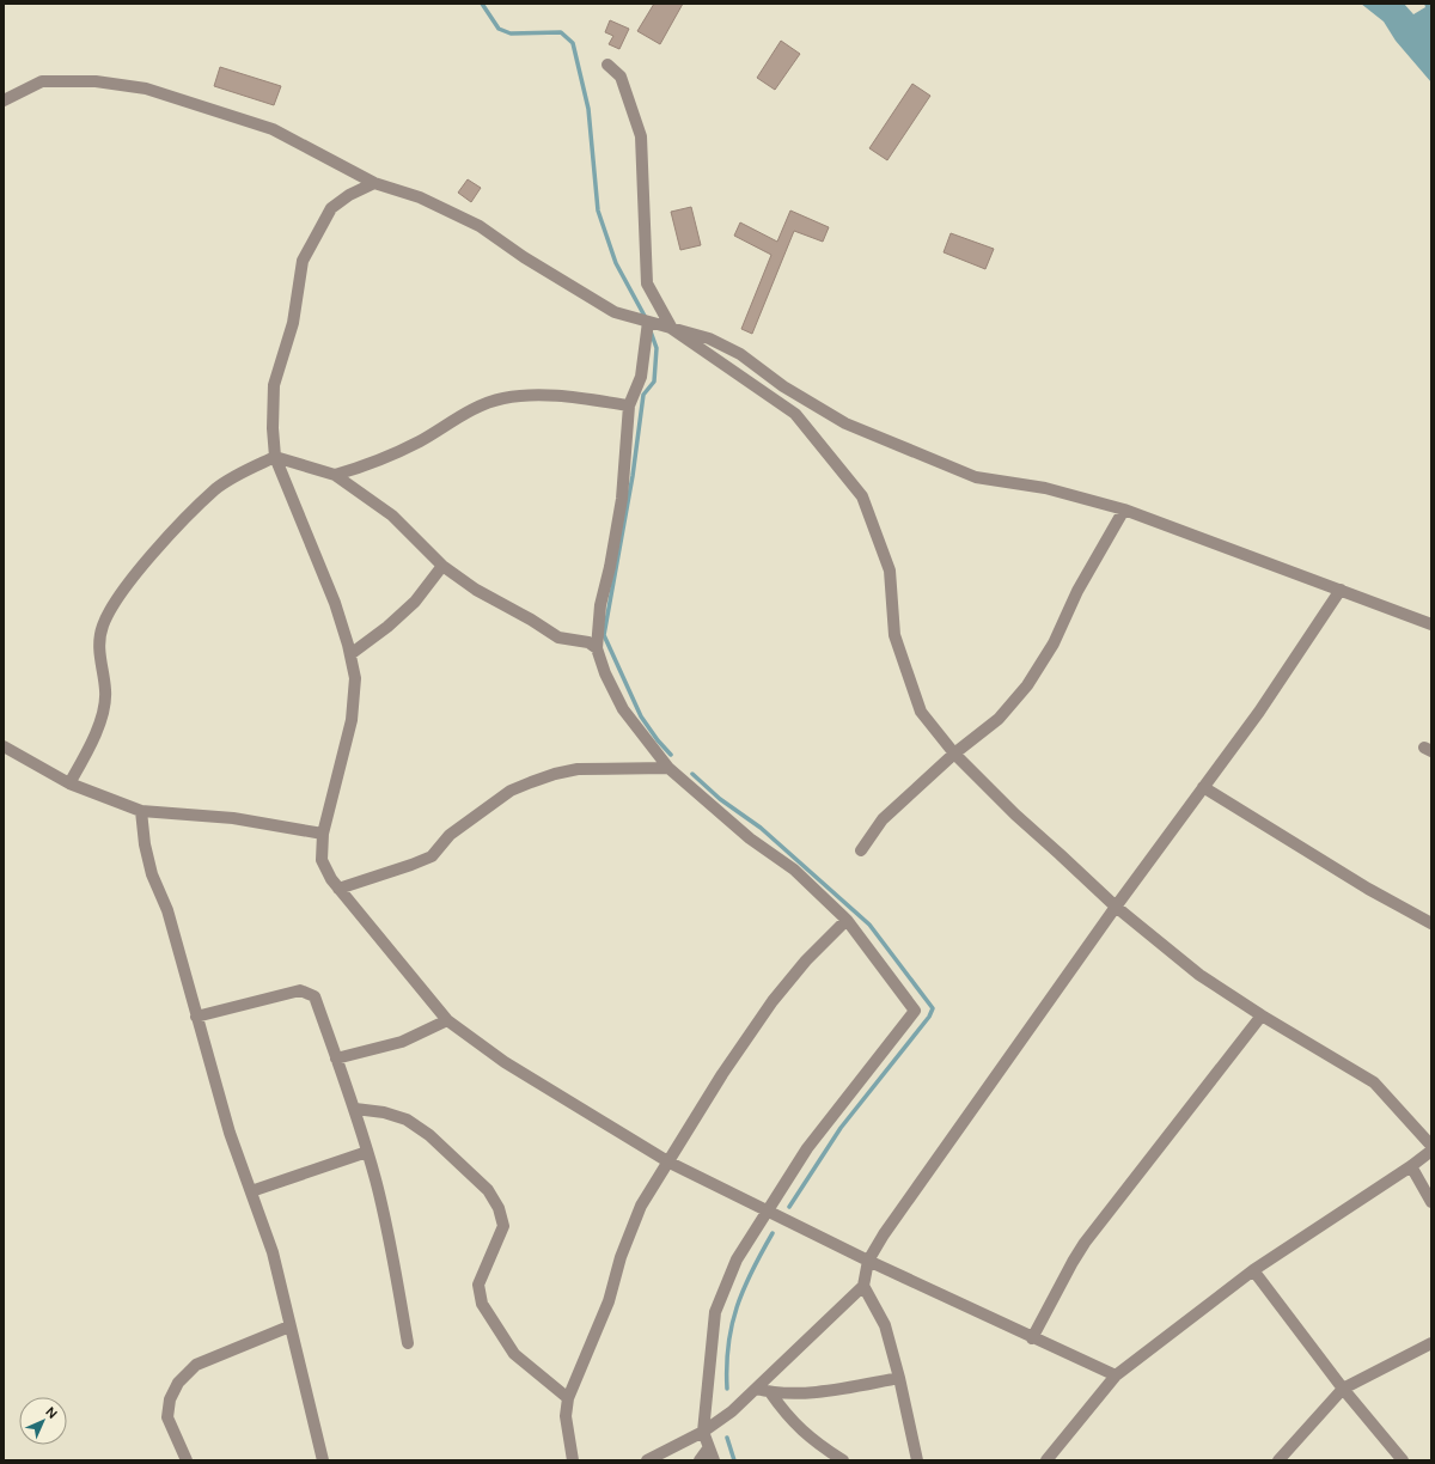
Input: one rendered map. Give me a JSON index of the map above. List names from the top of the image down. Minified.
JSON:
{"north":"top right"}
